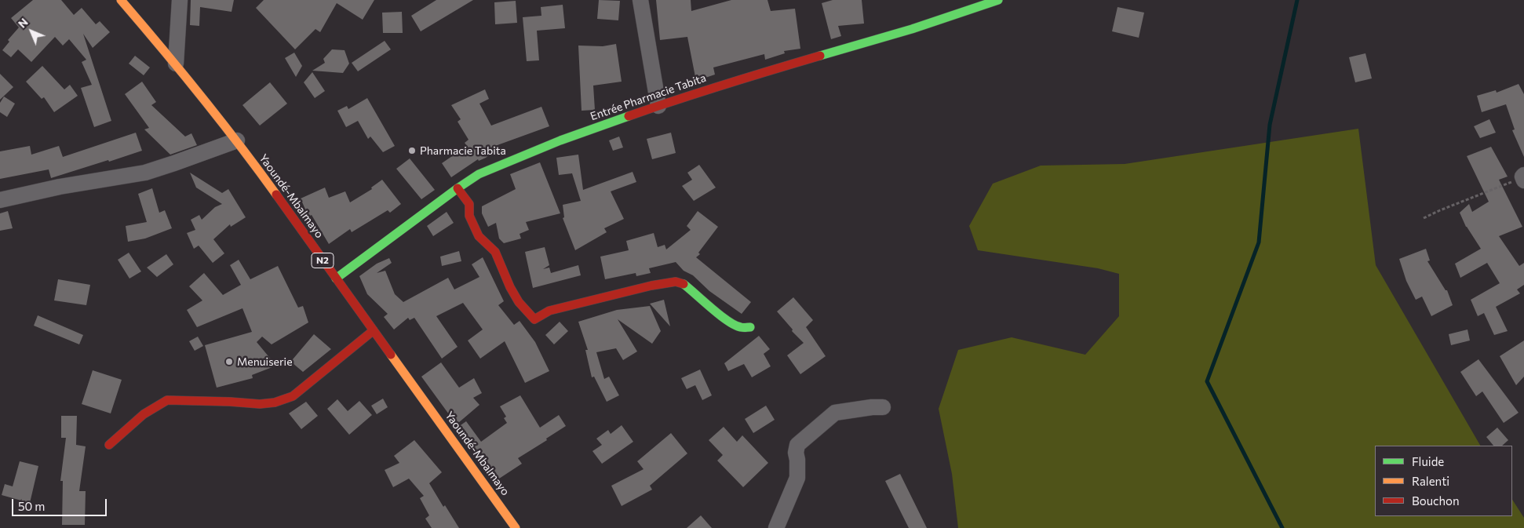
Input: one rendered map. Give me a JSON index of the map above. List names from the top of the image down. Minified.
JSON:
{"streets":{"main road":["Entrée Pharmacie Tabita","Yaoundé-Mbalmayo","N2"]},"crossings":[["Entrée Pharmacie Tabita","Yaoundé-Mbalmayo"]],"places":["Pharmacie Tabita","Menuiserie"],"legend":["Fluide","Ralenti","Bouchon"],"scale_bar":"50 m","north":"top left"}
